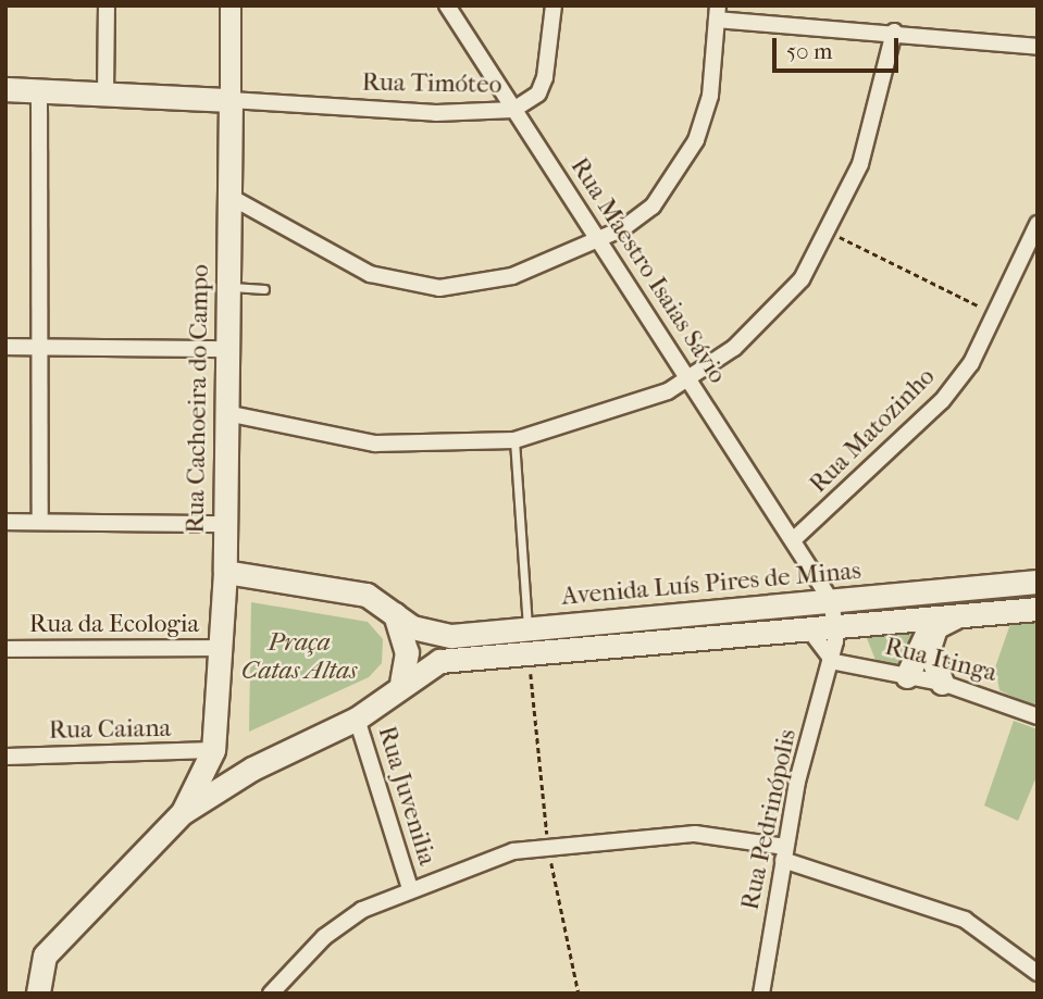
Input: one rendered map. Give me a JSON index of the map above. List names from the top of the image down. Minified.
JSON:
{"streets":{"main road":["Rua Cachoeira do Campo","Avenida Luís Pires de Minas"],"street":["Rua Timóteo","Rua Maestro Isaias Sávio","Rua Matozinho","Rua da Ecologia","Rua Itinga","Rua Caiana","Rua Juvenilia","Rua Pedrinópolis"]},"crossings":[["Rua Timóteo","Rua Maestro Isaias Sávio"],["Rua Timóteo","Rua Cachoeira do Campo"],["Rua Maestro Isaias Sávio","Rua Matozinho"],["Rua Maestro Isaias Sávio","Avenida Luís Pires de Minas"],["Rua Maestro Isaias Sávio","Rua Pedrinópolis"],["Rua Cachoeira do Campo","Rua da Ecologia"],["Rua Cachoeira do Campo","Rua Caiana"],["Avenida Luís Pires de Minas","Rua Pedrinópolis"],["Rua Itinga","Rua Pedrinópolis"]],"parks":["Praça Catas Altas"],"scale_bar":"50 m"}
